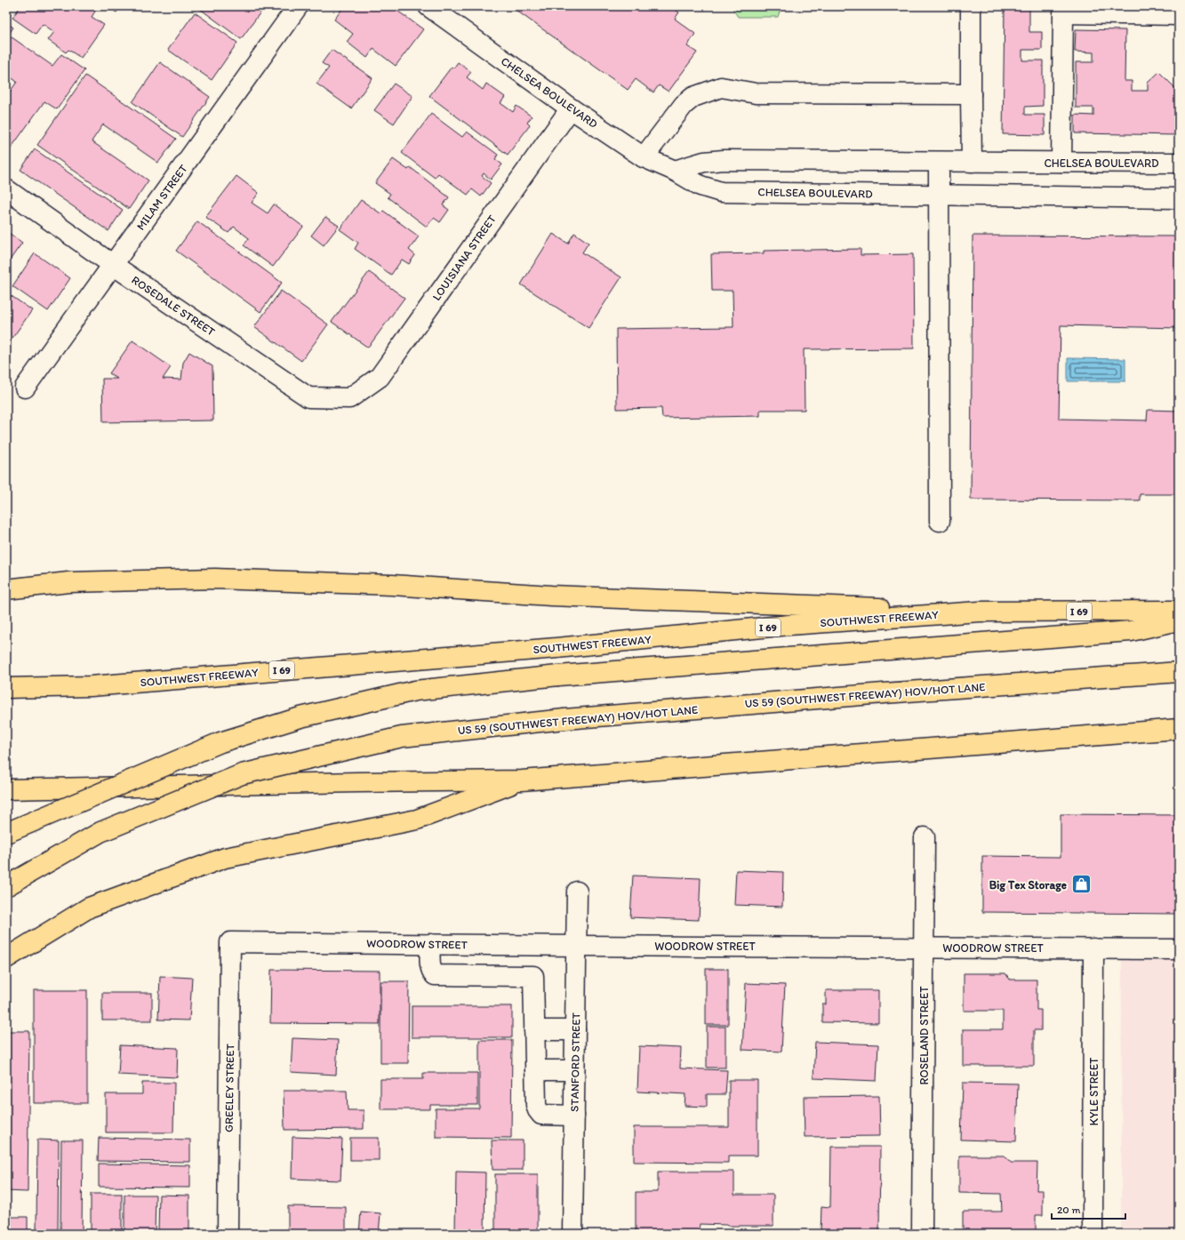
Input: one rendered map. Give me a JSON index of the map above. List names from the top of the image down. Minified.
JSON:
{"streets":{"highway":["I 69","SOUTHWEST FREEWAY","US 59 (SOUTHWEST FREEWAY) HOV/HOT LANE"],"street":["CHELSEA BOULEVARD","MILAM STREET","LOUISIANA STREET","ROSEDALE STREET","WOODROW STREET","ROSELAND STREET","STANFORD STREET","GREELEY STREET","KYLE STREET"]},"crossings":[["CHELSEA BOULEVARD","LOUISIANA STREET"],["MILAM STREET","ROSEDALE STREET"],["LOUISIANA STREET","ROSEDALE STREET"],["WOODROW STREET","ROSELAND STREET"],["WOODROW STREET","STANFORD STREET"],["WOODROW STREET","GREELEY STREET"],["WOODROW STREET","KYLE STREET"]],"places":{"shop":["Big Tex Storage"]},"scale_bar":"20 m"}
